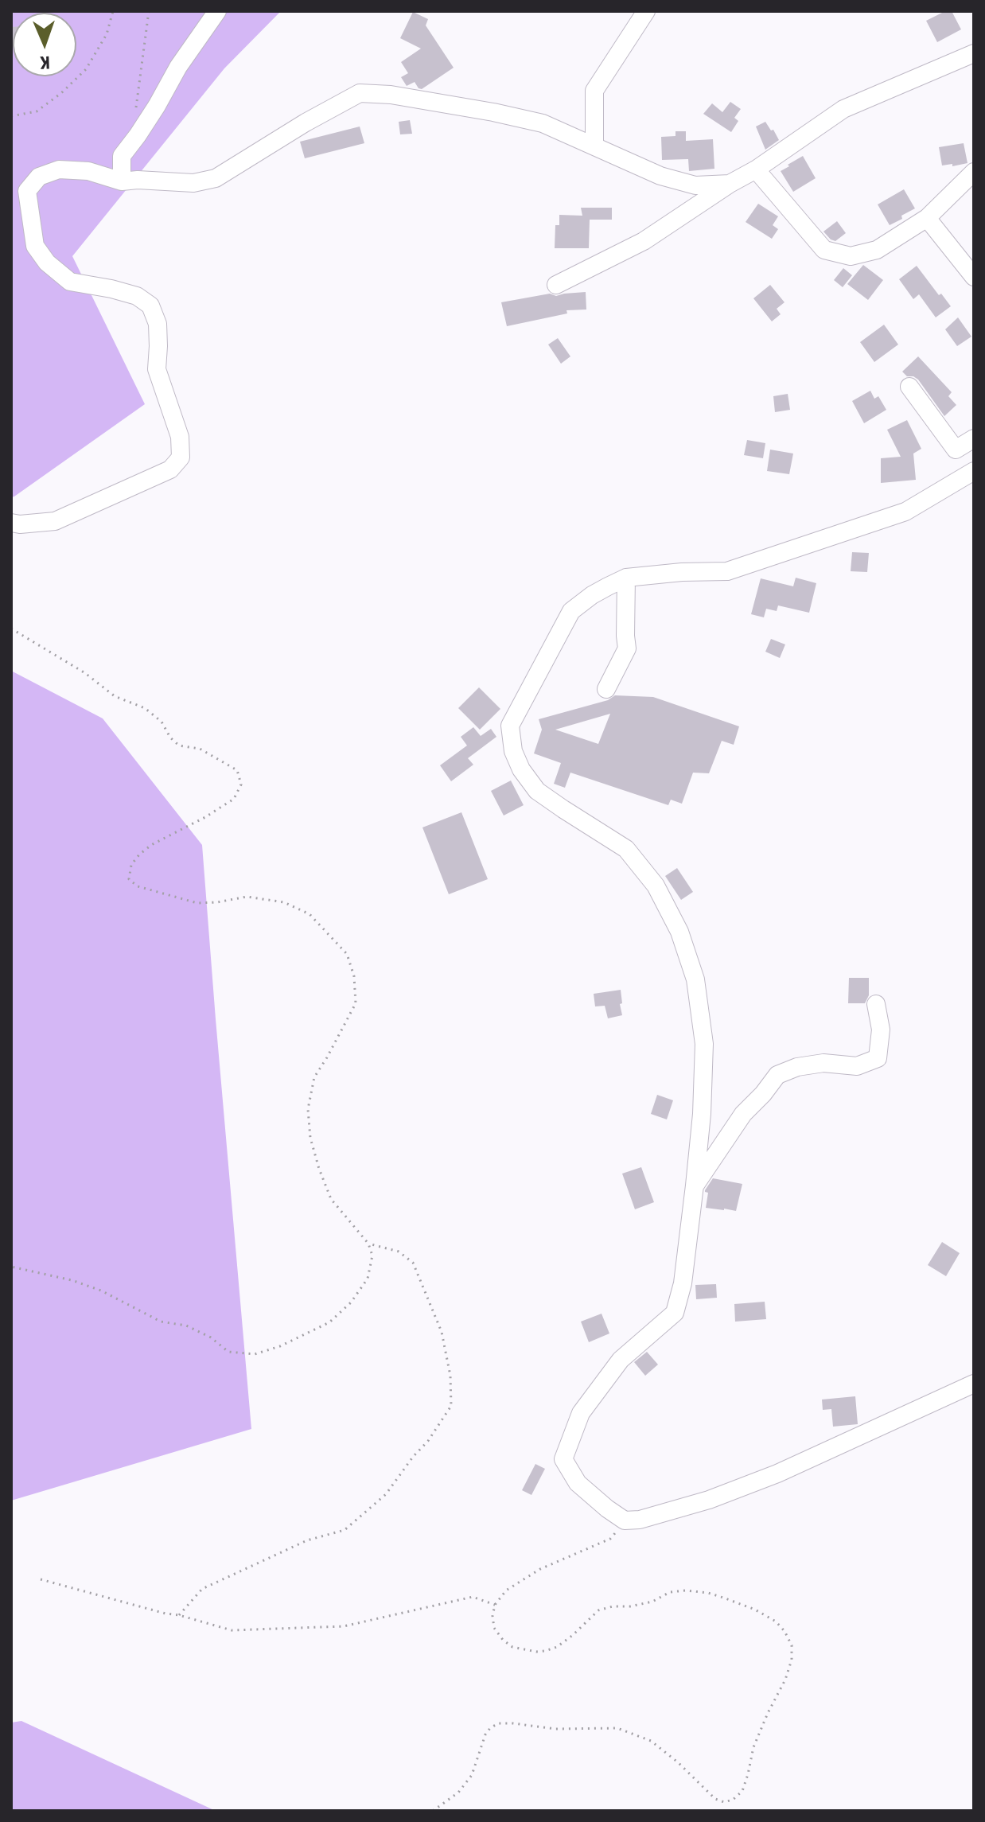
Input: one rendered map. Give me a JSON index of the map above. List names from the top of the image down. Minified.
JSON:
{"north":"bottom"}
